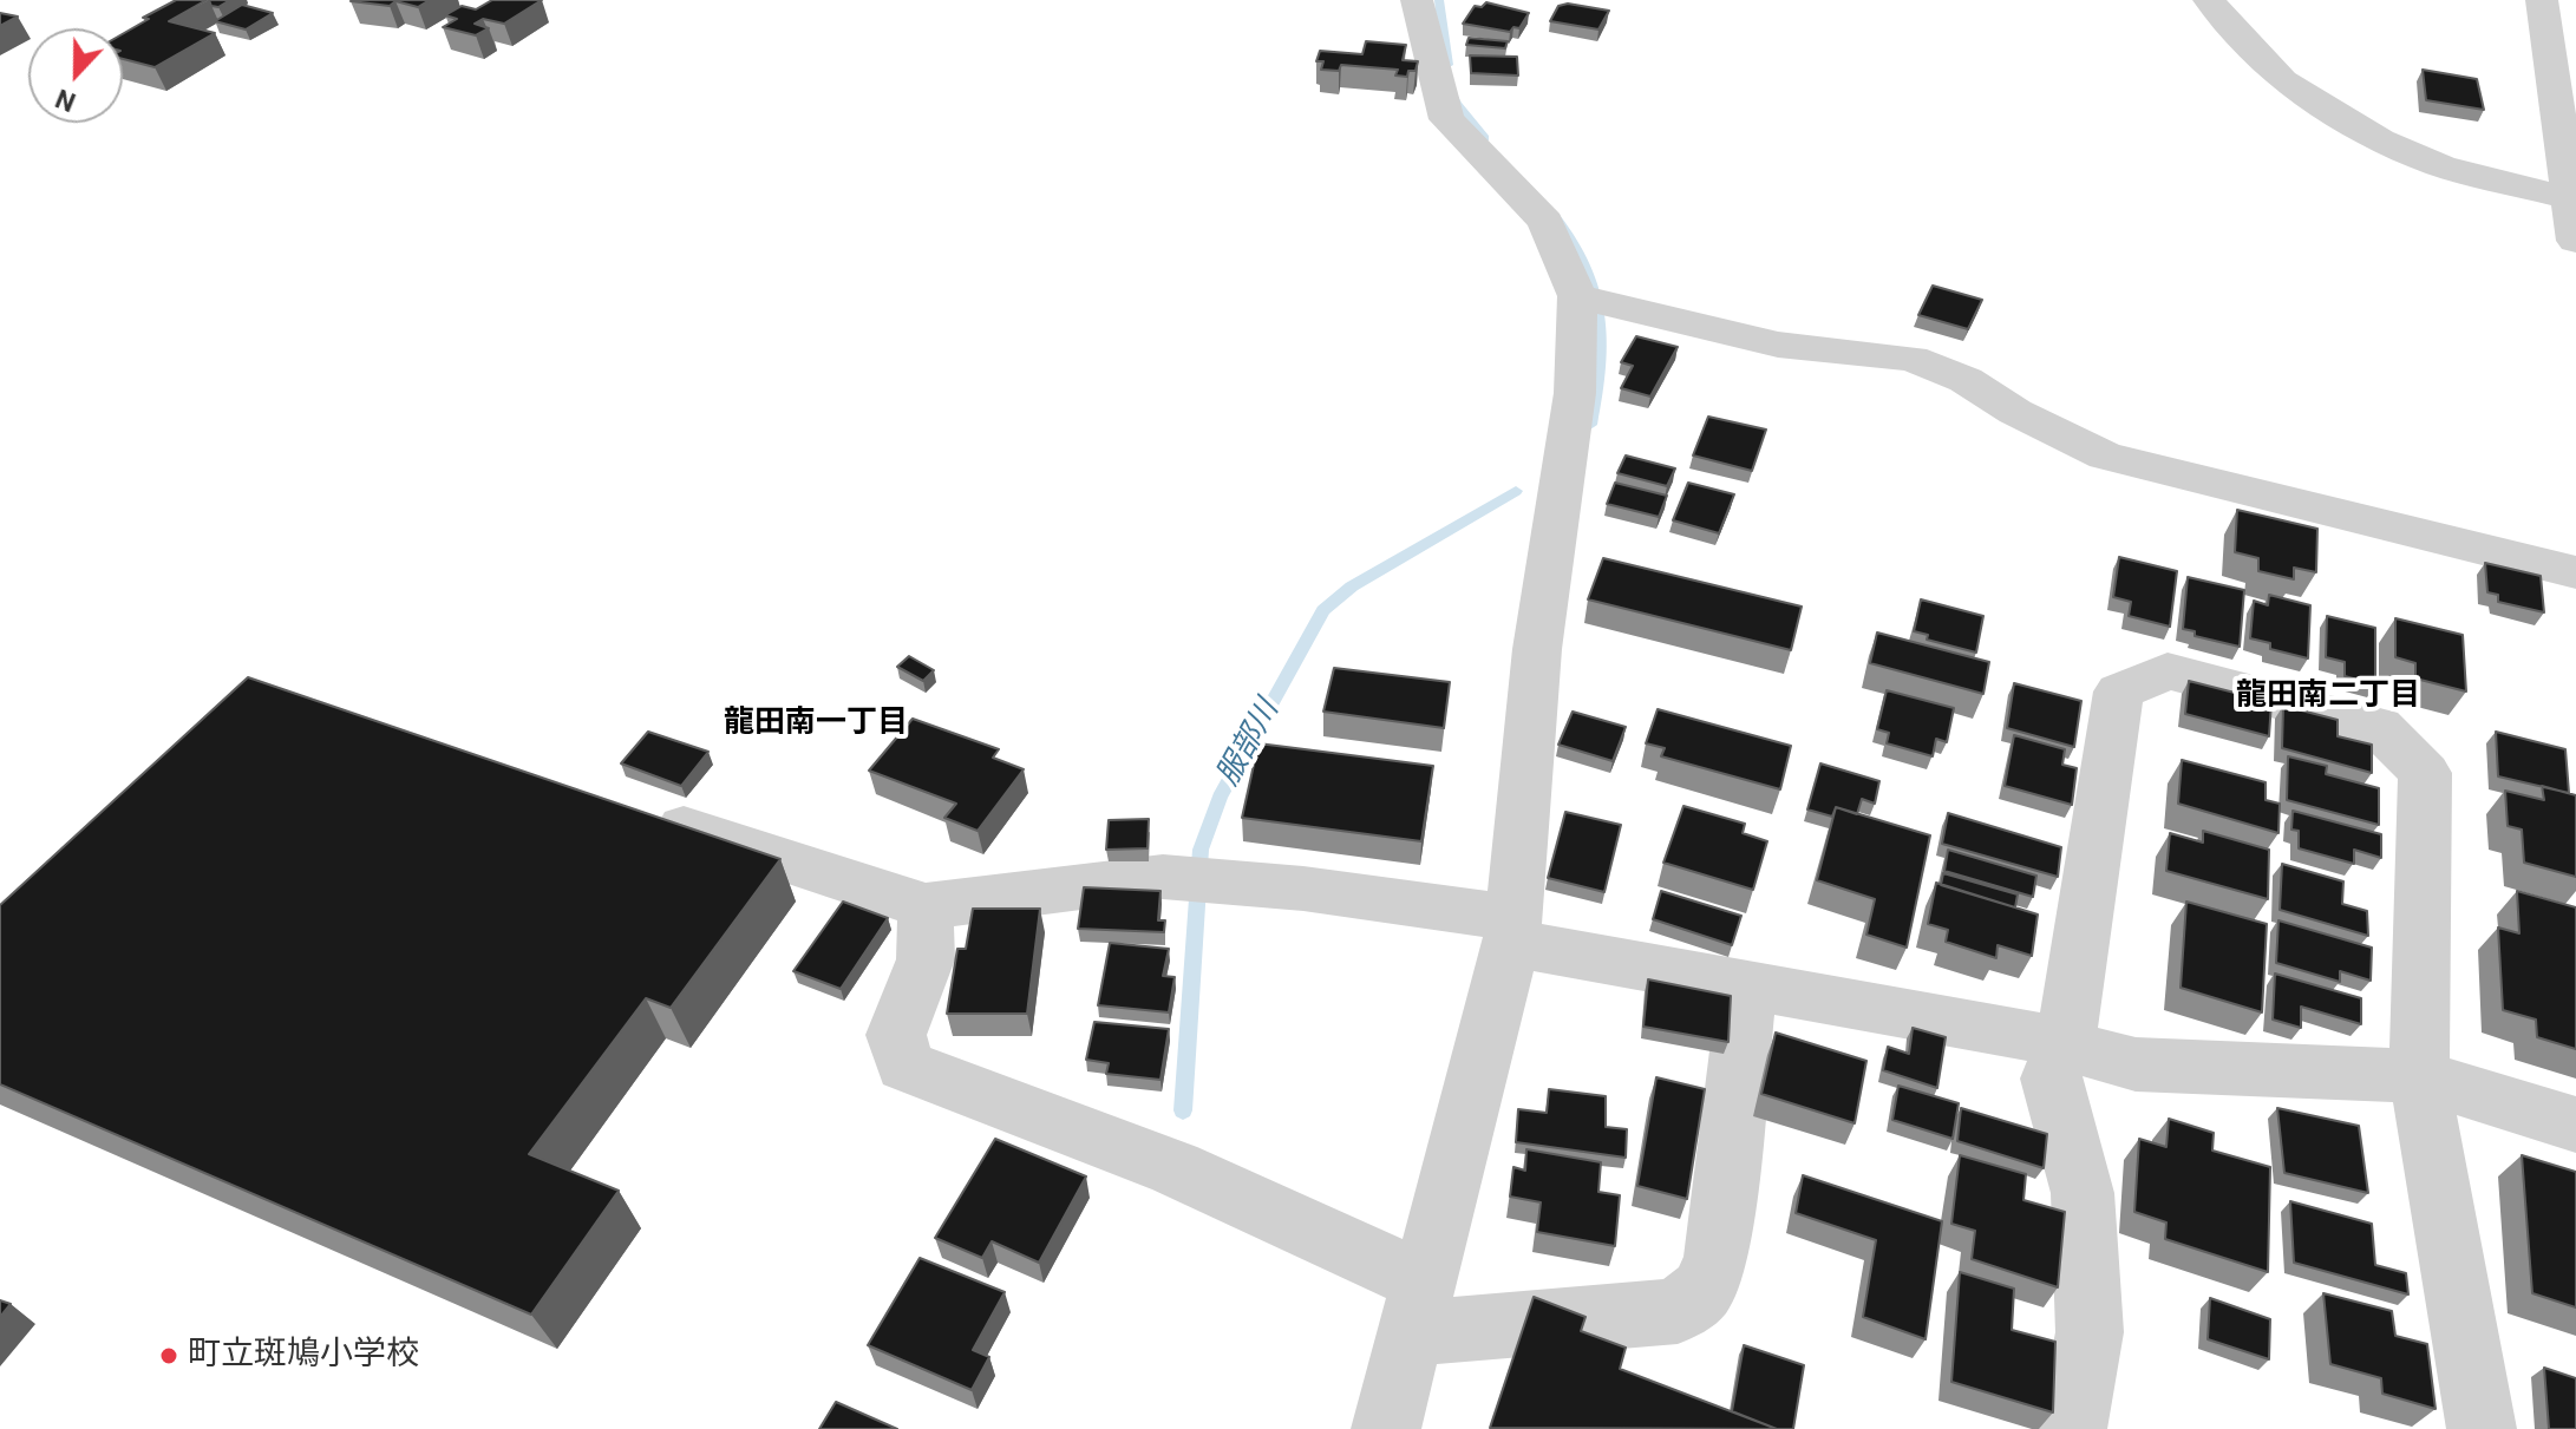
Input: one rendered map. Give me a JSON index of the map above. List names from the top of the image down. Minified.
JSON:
{"districts":["龍田南二丁目","龍田南一丁目"],"water":["服部川"],"places":["町立斑鳩小学校"],"north":"bottom"}
